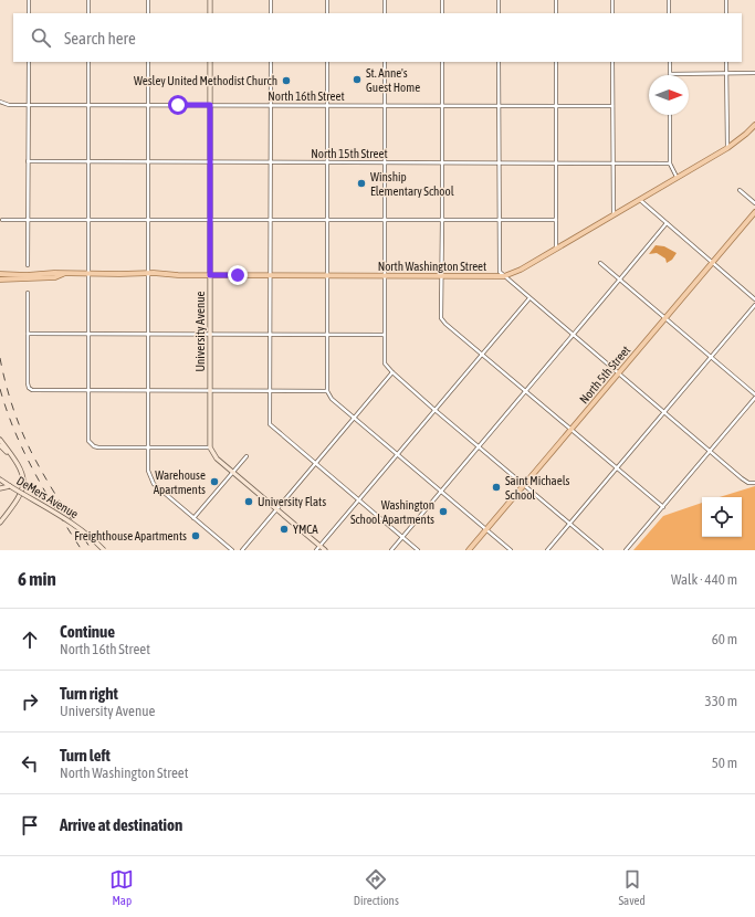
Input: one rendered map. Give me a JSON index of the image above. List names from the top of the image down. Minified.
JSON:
{"streets":{"main road":["North Washington Street","North 5th Street"],"street":["North 16th Street","North 15th Street","University Avenue","DeMers Avenue"]},"crossings":[["North 16th Street","University Avenue"],["North 15th Street","University Avenue"],["North Washington Street","University Avenue"]],"places":["St. Anne's Guest Home","Wesley United Methodist Church","Winship Elementary School","Warehouse Apartments","Saint Michaels School","University Flats","Washington School Apartments","YMCA","Freighthouse Apartments"],"north":"right","page":{"search":"Search here","heading":["6 min","Walk · 440 m"],"list":[["Continue","North 16th Street","60 m"],["Turn right","University Avenue","330 m"],["Turn left","North Washington Street","50 m"],"Arrive at destination"],"nav":["Map","Directions","Saved"]}}
